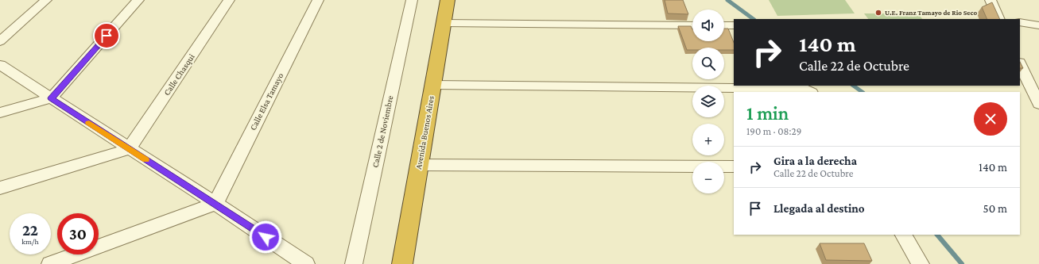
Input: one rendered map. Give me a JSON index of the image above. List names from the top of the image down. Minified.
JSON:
{"streets":{"highway":["Avenida Buenos Aires"],"street":["Calle Chasqui","Calle Elsa Tamayo","Calle 2 de Noviembre"]},"places":["U.E. Franz Tamayo de Rio Seco"],"page":{"map_buttons":["+","−"],"turn":["140 m","Calle 22 de Octubre"],"heading":["1 min","190 m · 08:29"],"list":[{"name":"Gira a la derecha","note":"Calle 22 de Octubre","value":"140 m"},{"name":"Llegada al destino","value":"50 m"}],"speed":"22 km/h","limit":"30"}}
